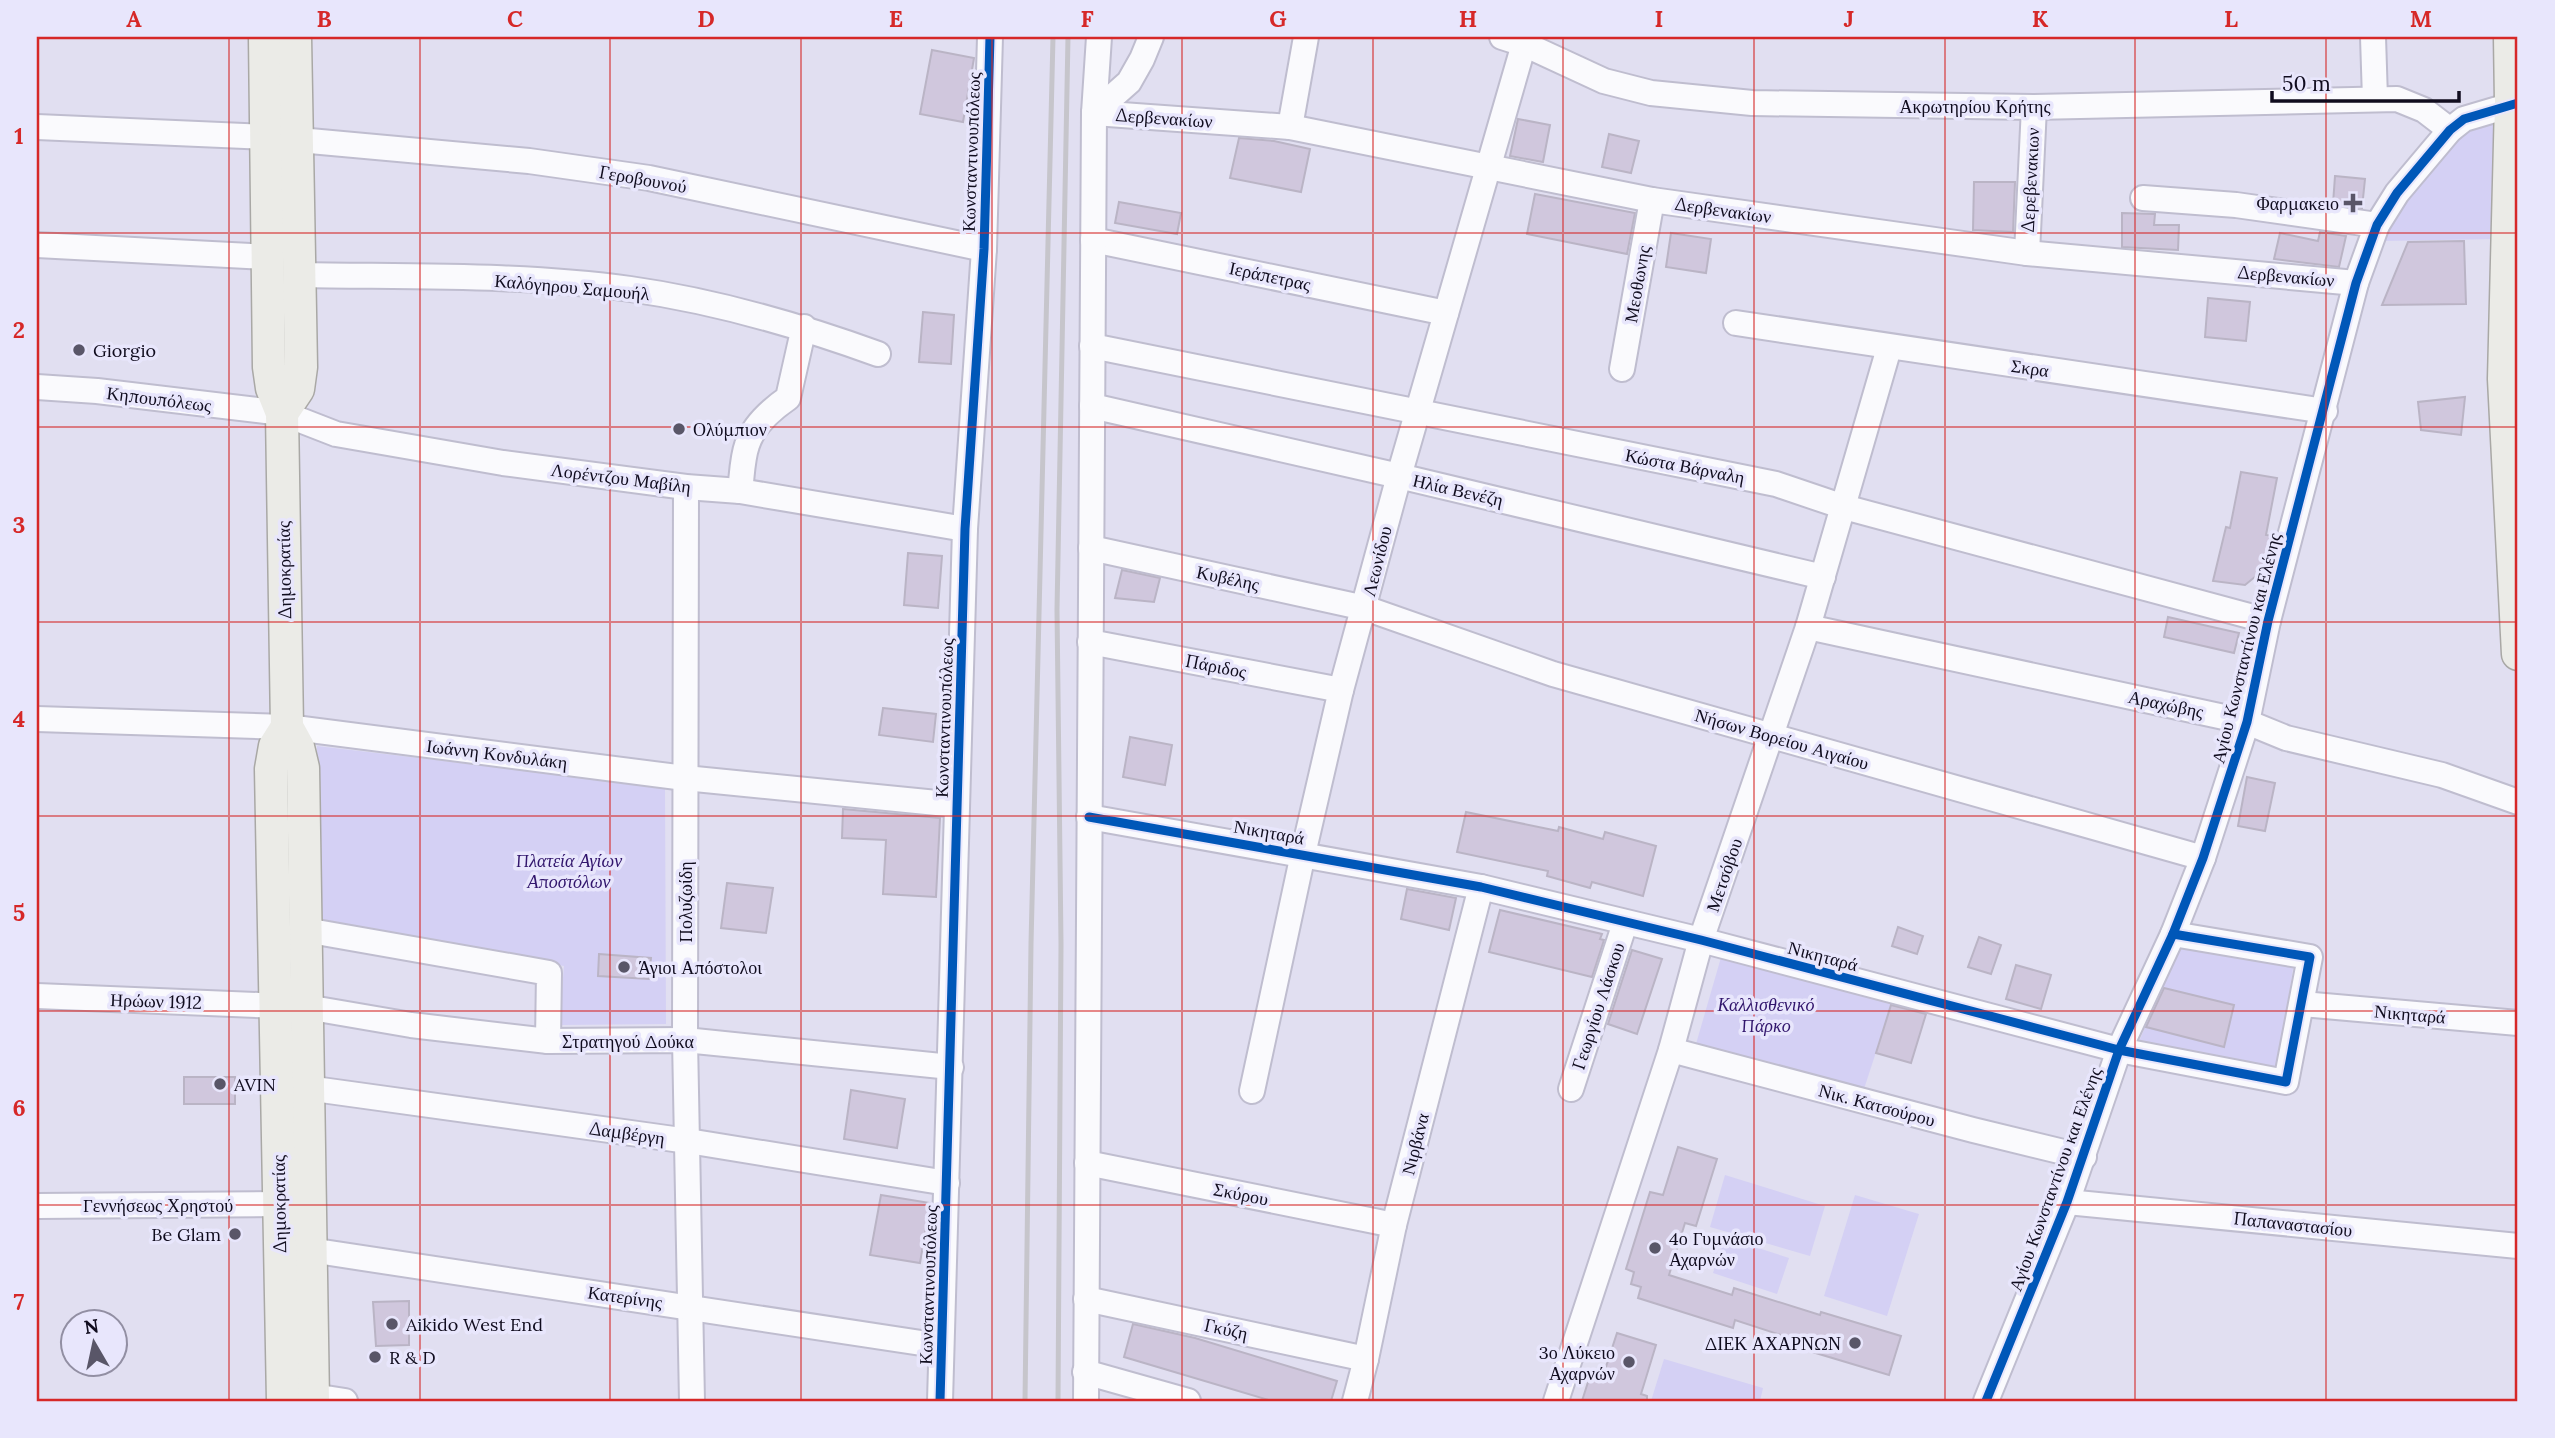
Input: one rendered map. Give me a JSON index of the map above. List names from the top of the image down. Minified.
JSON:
{"streets":{"main road":["Δημοκρατίας"],"street":["Ακρωτηρίου Κρήτης","Δερβενακίων","Κωνσταντινουπόλεως","Γεροβουνού","Δερεβενακιων","Ιεράπετρας","Μεοθωνης","Καλόγηρου Σαμουήλ","Σκρα","Κηπουπόλεως","Κώστα Βάρναλη","Λορέντζου Μαβίλη","Ηλία Βενέζη","Λεωνίδου","Κυβέλης","Αγίου Κωνσταντίνου και Ελένης","Πάριδος","Αραχώβης","Νήσων Βορείου Αιγαίου","Ιωάννη Κονδυλάκη","Νικηταρά","Μετσόβου","Πολυζωίδη","Ηρώων 1912","Γεωργίου Λάσκου","Στρατηγού Δούκα","Νικ. Κατσούρου","Δαμβέργη","Νιρβάνα","Σκύρου","Γεννήσεως Χρηστού","Παπαναστασίου","Κατερίνης","Γκύζη"]},"crossings":[["Ακρωτηρίου Κρήτης","Δερεβενακιων"],["Ακρωτηρίου Κρήτης","Λεωνίδου"],["Ακρωτηρίου Κρήτης","Αγίου Κωνσταντίνου και Ελένης"],["Δερβενακίων","Δερεβενακιων"],["Δερβενακίων","Μεοθωνης"],["Δερβενακίων","Λεωνίδου"],["Δερβενακίων","Αγίου Κωνσταντίνου και Ελένης"],["Κωνσταντινουπόλεως","Γεροβουνού"],["Κωνσταντινουπόλεως","Λορέντζου Μαβίλη"],["Κωνσταντινουπόλεως","Ιωάννη Κονδυλάκη"],["Κωνσταντινουπόλεως","Στρατηγού Δούκα"],["Κωνσταντινουπόλεως","Δαμβέργη"],["Κωνσταντινουπόλεως","Κατερίνης"],["Γεροβουνού","Δημοκρατίας"],["Ιεράπετρας","Λεωνίδου"],["Καλόγηρου Σαμουήλ","Δημοκρατίας"],["Σκρα","Αγίου Κωνσταντίνου και Ελένης"],["Σκρα","Μετσόβου"],["Κηπουπόλεως","Λορέντζου Μαβίλη"],["Κηπουπόλεως","Δημοκρατίας"],["Κώστα Βάρναλη","Λεωνίδου"],["Κώστα Βάρναλη","Αγίου Κωνσταντίνου και Ελένης"],["Κώστα Βάρναλη","Μετσόβου"],["Λορέντζου Μαβίλη","Δημοκρατίας"],["Λορέντζου Μαβίλη","Πολυζωίδη"],["Ηλία Βενέζη","Λεωνίδου"],["Ηλία Βενέζη","Μετσόβου"],["Λεωνίδου","Κυβέλης"],["Λεωνίδου","Πάριδος"],["Λεωνίδου","Νήσων Βορείου Αιγαίου"],["Λεωνίδου","Νικηταρά"],["Δημοκρατίας","Ιωάννη Κονδυλάκη"],["Δημοκρατίας","Ηρώων 1912"],["Δημοκρατίας","Στρατηγού Δούκα"],["Δημοκρατίας","Δαμβέργη"],["Δημοκρατίας","Γεννήσεως Χρηστού"],["Δημοκρατίας","Κατερίνης"],["Κυβέλης","Νήσων Βορείου Αιγαίου"],["Αγίου Κωνσταντίνου και Ελένης","Αραχώβης"],["Αγίου Κωνσταντίνου και Ελένης","Νήσων Βορείου Αιγαίου"],["Αγίου Κωνσταντίνου και Ελένης","Νικηταρά"],["Αγίου Κωνσταντίνου και Ελένης","Νικ. Κατσούρου"],["Αγίου Κωνσταντίνου και Ελένης","Παπαναστασίου"],["Αραχώβης","Μετσόβου"],["Νήσων Βορείου Αιγαίου","Μετσόβου"],["Ιωάννη Κονδυλάκη","Πολυζωίδη"],["Νικηταρά","Μετσόβου"],["Νικηταρά","Γεωργίου Λάσκου"],["Νικηταρά","Νιρβάνα"],["Μετσόβου","Νικ. Κατσούρου"],["Πολυζωίδη","Στρατηγού Δούκα"],["Πολυζωίδη","Δαμβέργη"],["Πολυζωίδη","Κατερίνης"],["Ηρώων 1912","Στρατηγού Δούκα"],["Νιρβάνα","Σκύρου"],["Νιρβάνα","Γκύζη"]],"parks":["Πλατεία Αγίων Αποστόλων","Καλλισθενικό Πάρκο"],"places":{"health":["Φαρμακειο"],"other":["Giorgio","Ολύμπιον","Άγιοι Απόστολοι","AVIN","Be Glam","4ο Γυμνάσιο Αχαρνών","Aikido West End","ΔΙΕΚ ΑΧΑΡΝΩΝ","R & D","3ο Λύκειο Αχαρνών"]},"scale_bar":"50 m","north":"top","grid":{"columns":["A","B","C","D","E","F","G","H","I","J","K","L","M"],"rows":["1","2","3","4","5","6","7"]}}
